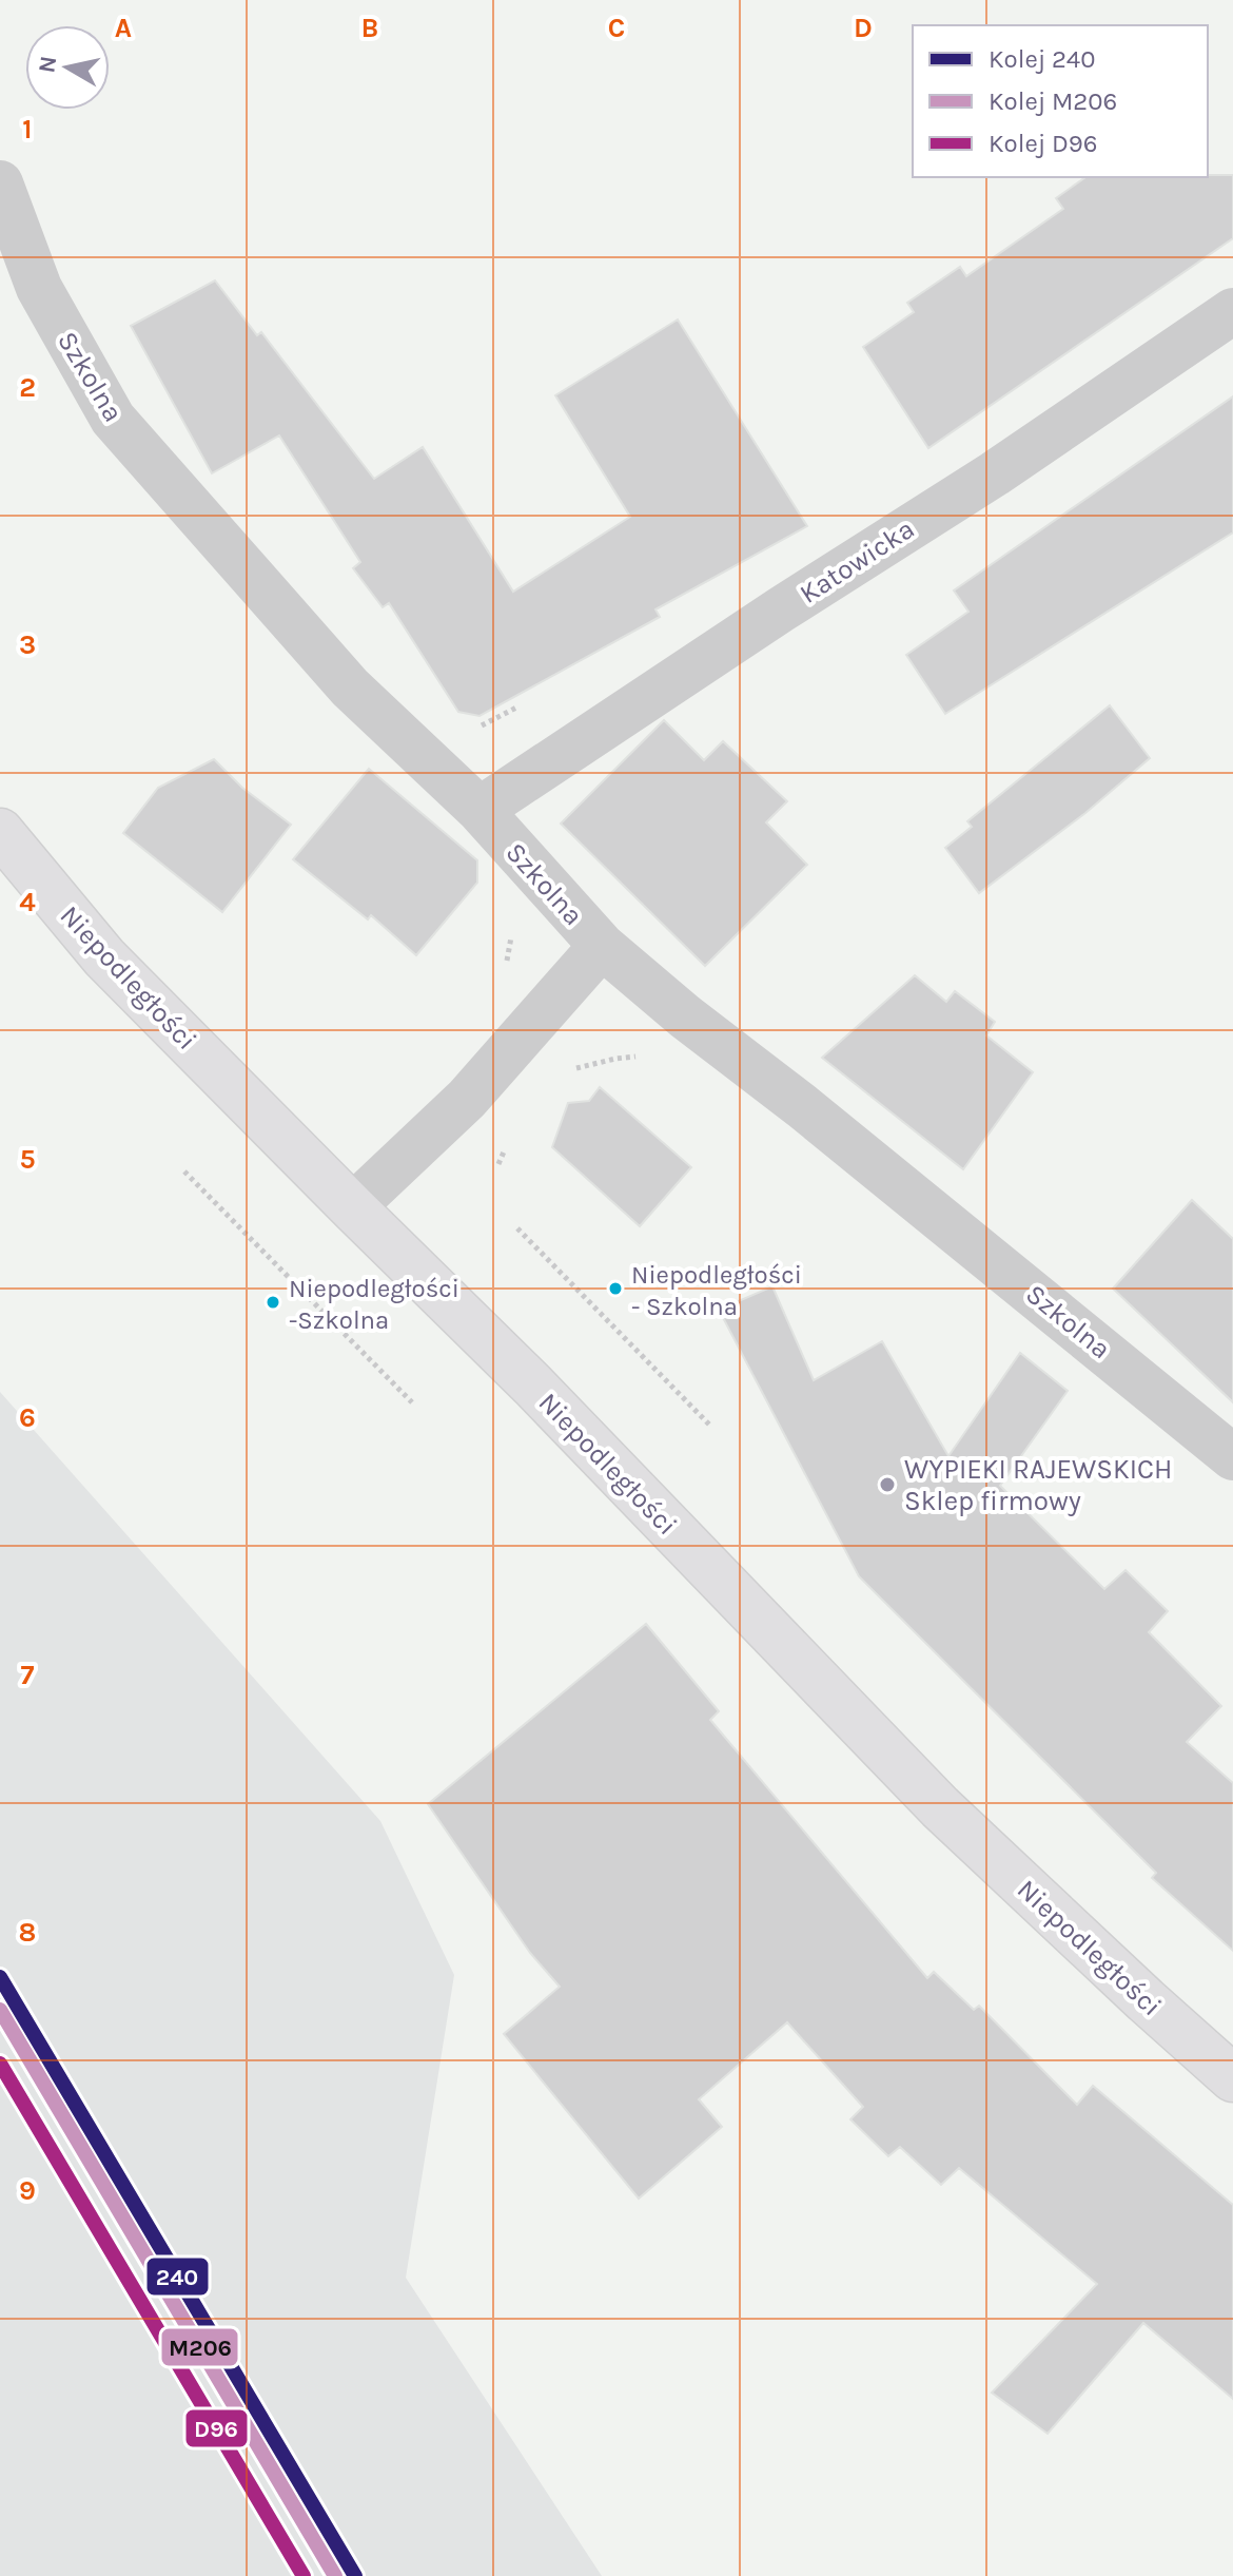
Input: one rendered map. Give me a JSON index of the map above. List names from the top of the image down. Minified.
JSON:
{"streets":{"main road":["Niepodległości"],"street":["Szkolna","Katowicka"]},"crossings":[["Szkolna","Katowicka"]],"places":["Niepodległości - Szkolna","Niepodległości -Szkolna","WYPIEKI RAJEWSKICH Sklep firmowy"],"lines":["rail line 240","rail line M206","rail line D96"],"legend":["Kolej 240","Kolej M206","Kolej D96"],"north":"left","grid":{"columns":["A","B","C","D"],"rows":["1","2","3","4","5","6","7","8","9"]}}
